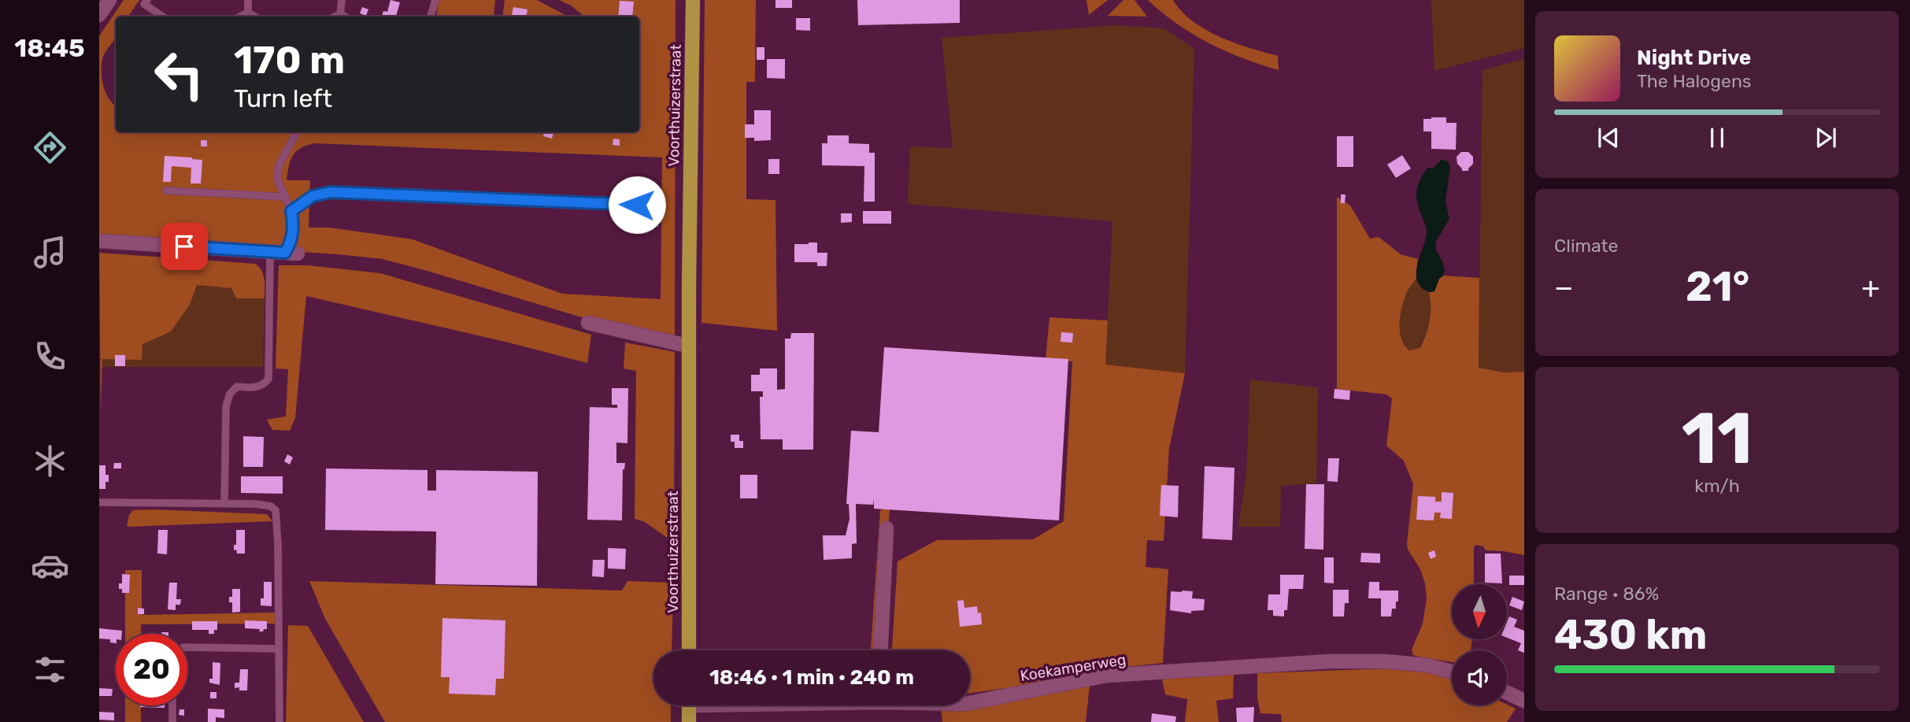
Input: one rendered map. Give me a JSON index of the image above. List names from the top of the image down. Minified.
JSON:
{"streets":{"main road":["Voorthuizerstraat"],"street":["Koekamperweg"]},"north":"bottom","page":{"tabs":"18:45","turn":["170 m","Turn left"],"song":["Night Drive","The Halogens"],"tile":["Climate",["11","km/h"],["Range · 86%","430 km"]],"heat":["−","21°","+"],"limit":"20","trip":"18:46 · 1 min · 240 m"}}
